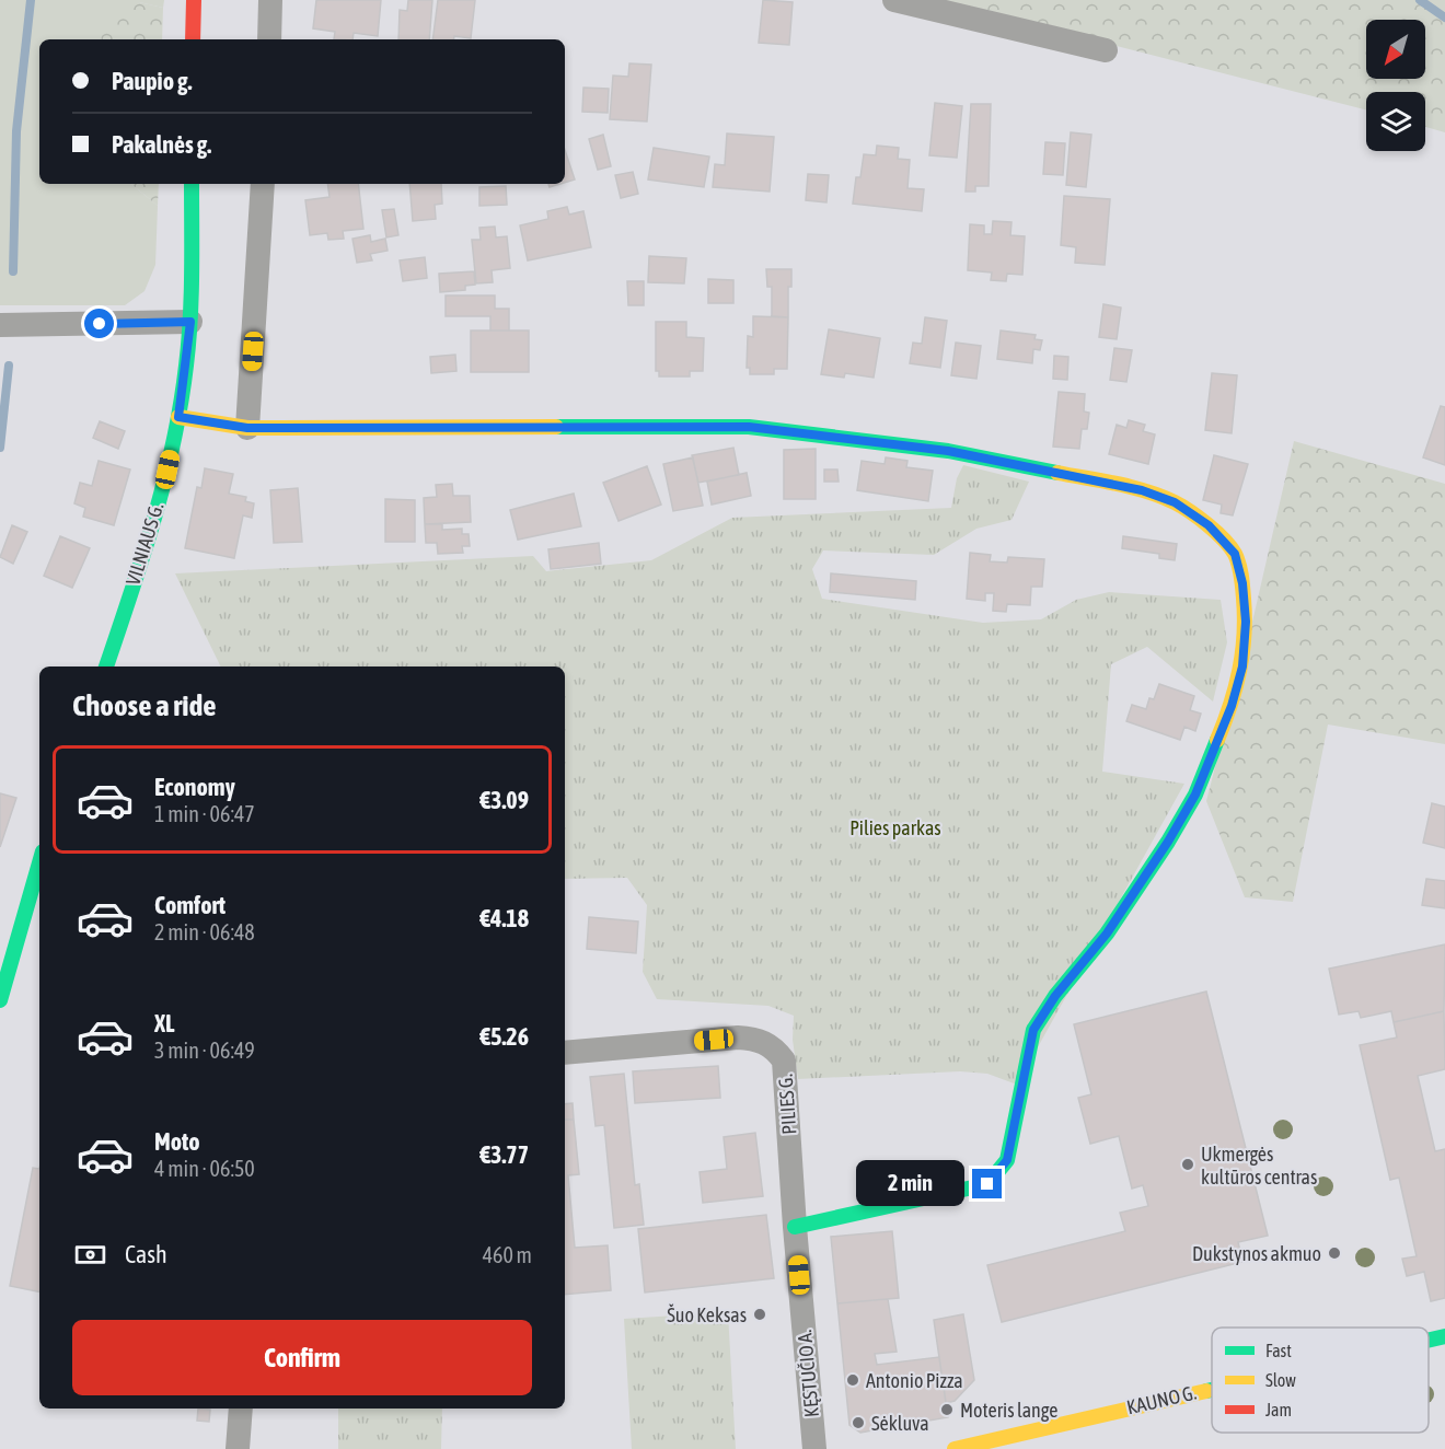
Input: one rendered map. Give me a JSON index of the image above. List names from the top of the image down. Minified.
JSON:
{"streets":{"street":["VILNIAUS G.","PILIES G.","KĘSTUČIO A.","KAUNO G."]},"crossings":[["PILIES G.","KĘSTUČIO A."]],"parks":["Pilies parkas"],"places":["Ukmergės kultūros centras","Dukstynos akmuo","Šuo Keksas","Antonio Pizza","Moteris lange","Sėkluva"],"legend":["Fast","Slow","Jam"],"north":"bottom left","page":{"banner":["Paupio g.","Pakalnės g."],"heading":"Choose a ride","list":[{"name":"Economy","note":"1 min · 06:47","value":"€3.09"},{"name":"Comfort","note":"2 min · 06:48","value":"€4.18"},{"name":"XL","note":"3 min · 06:49","value":"€5.26"},{"name":"Moto","note":"4 min · 06:50","value":"€3.77"}],"bubble":"2 min","pay":["Cash","460 m"],"buttons":"Confirm"}}
